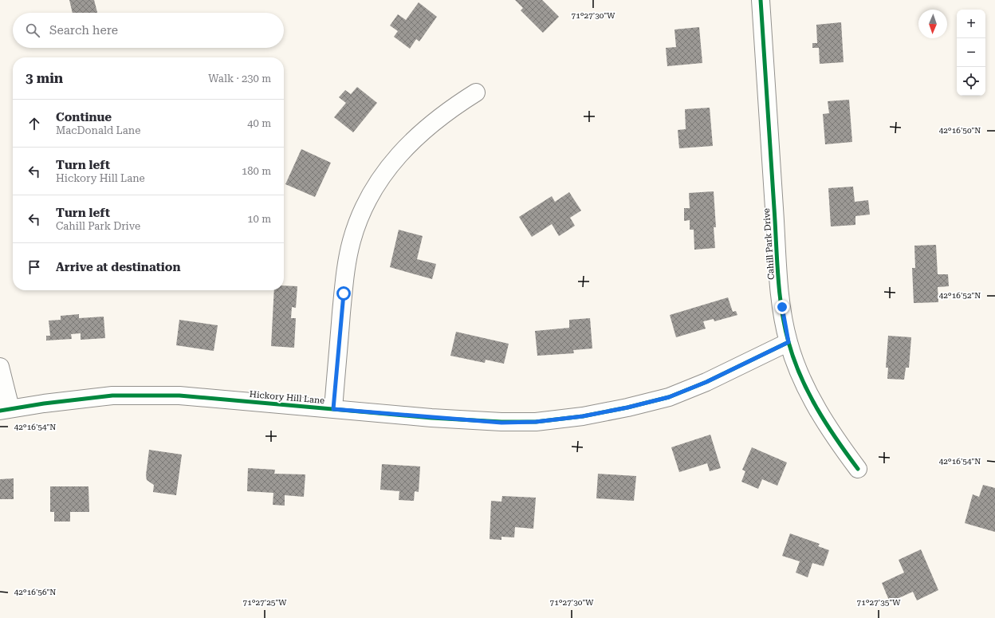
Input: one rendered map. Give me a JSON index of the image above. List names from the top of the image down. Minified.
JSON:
{"streets":{"street":["Cahill Park Drive","Hickory Hill Lane"]},"crossings":[["Cahill Park Drive","Hickory Hill Lane"]],"north":"bottom","page":{"map_buttons":["+","−"],"search":"Search here","heading":["3 min","Walk · 230 m"],"list":[["Continue","MacDonald Lane","40 m"],["Turn left","Hickory Hill Lane","180 m"],["Turn left","Cahill Park Drive","10 m"],"Arrive at destination"]},"coordinates":["71°27'30\"W","42°16'50\"N","42°16'52\"N","42°16'54\"N","42°16'56\"N","71°27'25\"W","71°27'35\"W"]}
